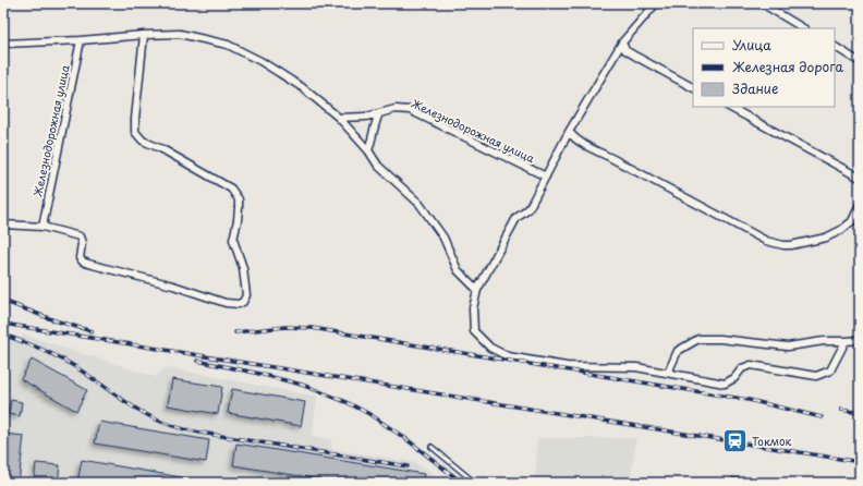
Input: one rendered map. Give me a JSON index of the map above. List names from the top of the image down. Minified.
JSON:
{"streets":{"street":["Железнодорожная улица"]},"places":{"station":["Токмок"]},"legend":["Улица","Железная дорога","Здание"]}
